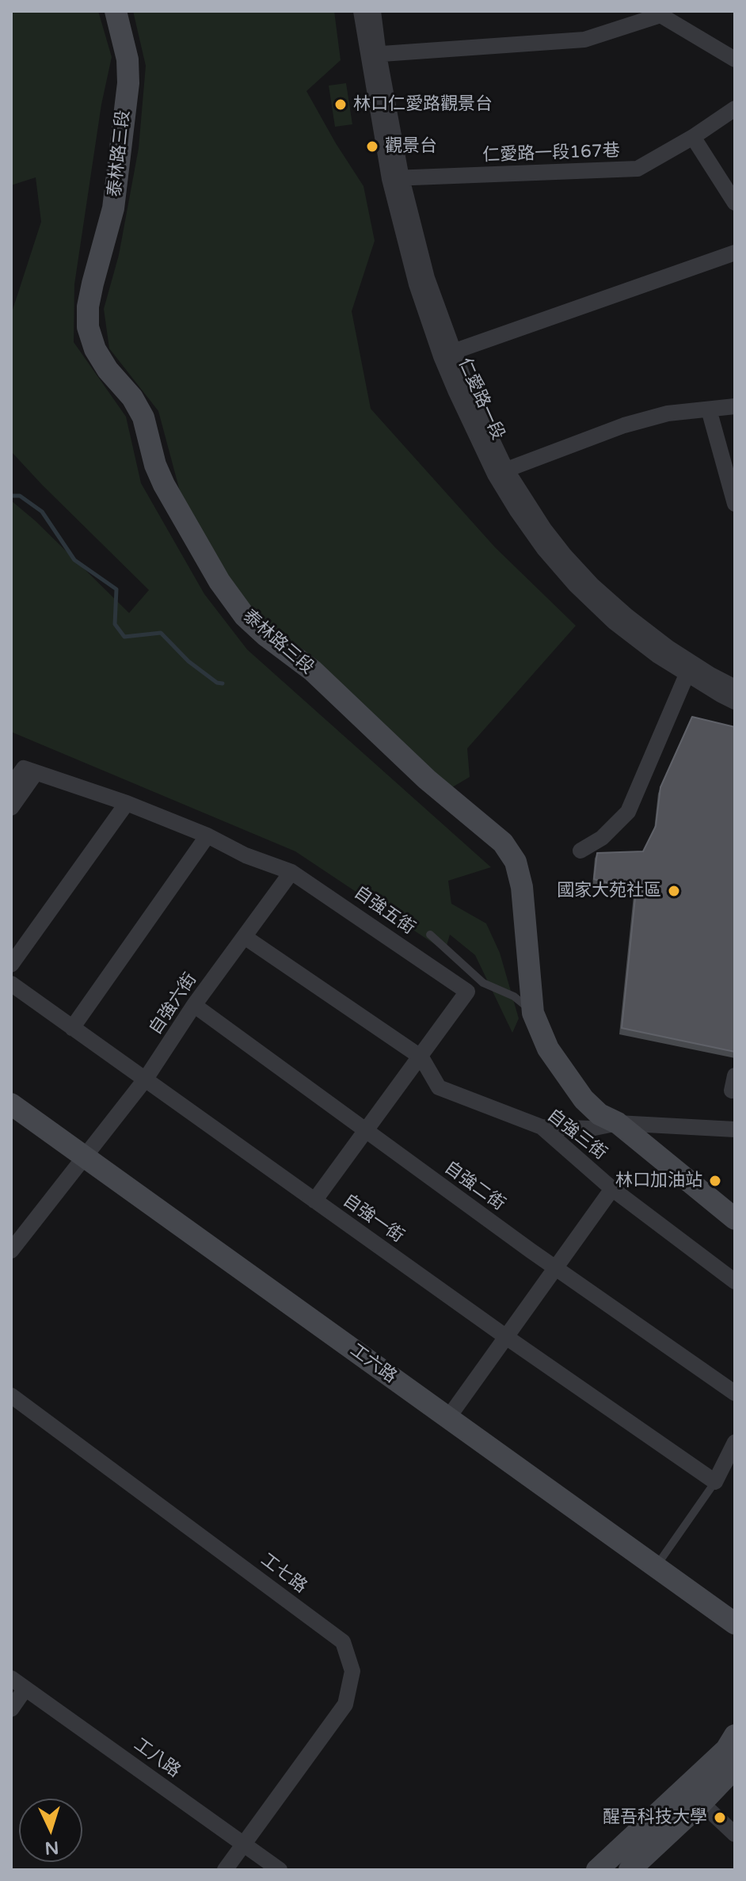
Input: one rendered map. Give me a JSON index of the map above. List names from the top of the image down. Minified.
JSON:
{"streets":{"main road":["泰林路三段","工六路"],"street":["仁愛路一段167巷","仁愛路一段","自強五街","自強六街","自強三街","自強二街","自強一街","工七路","工八路"]},"crossings":[["仁愛路一段167巷","仁愛路一段"],["自強五街","自強六街"],["自強五街","自強三街"],["自強五街","自強二街"],["自強五街","自強一街"],["自強六街","自強二街"],["自強六街","自強一街"],["自強六街","工六路"],["工七路","工八路"]],"places":["林口仁愛路觀景台","觀景台","國家大苑社區","林口加油站","醒吾科技大學"],"north":"bottom"}
